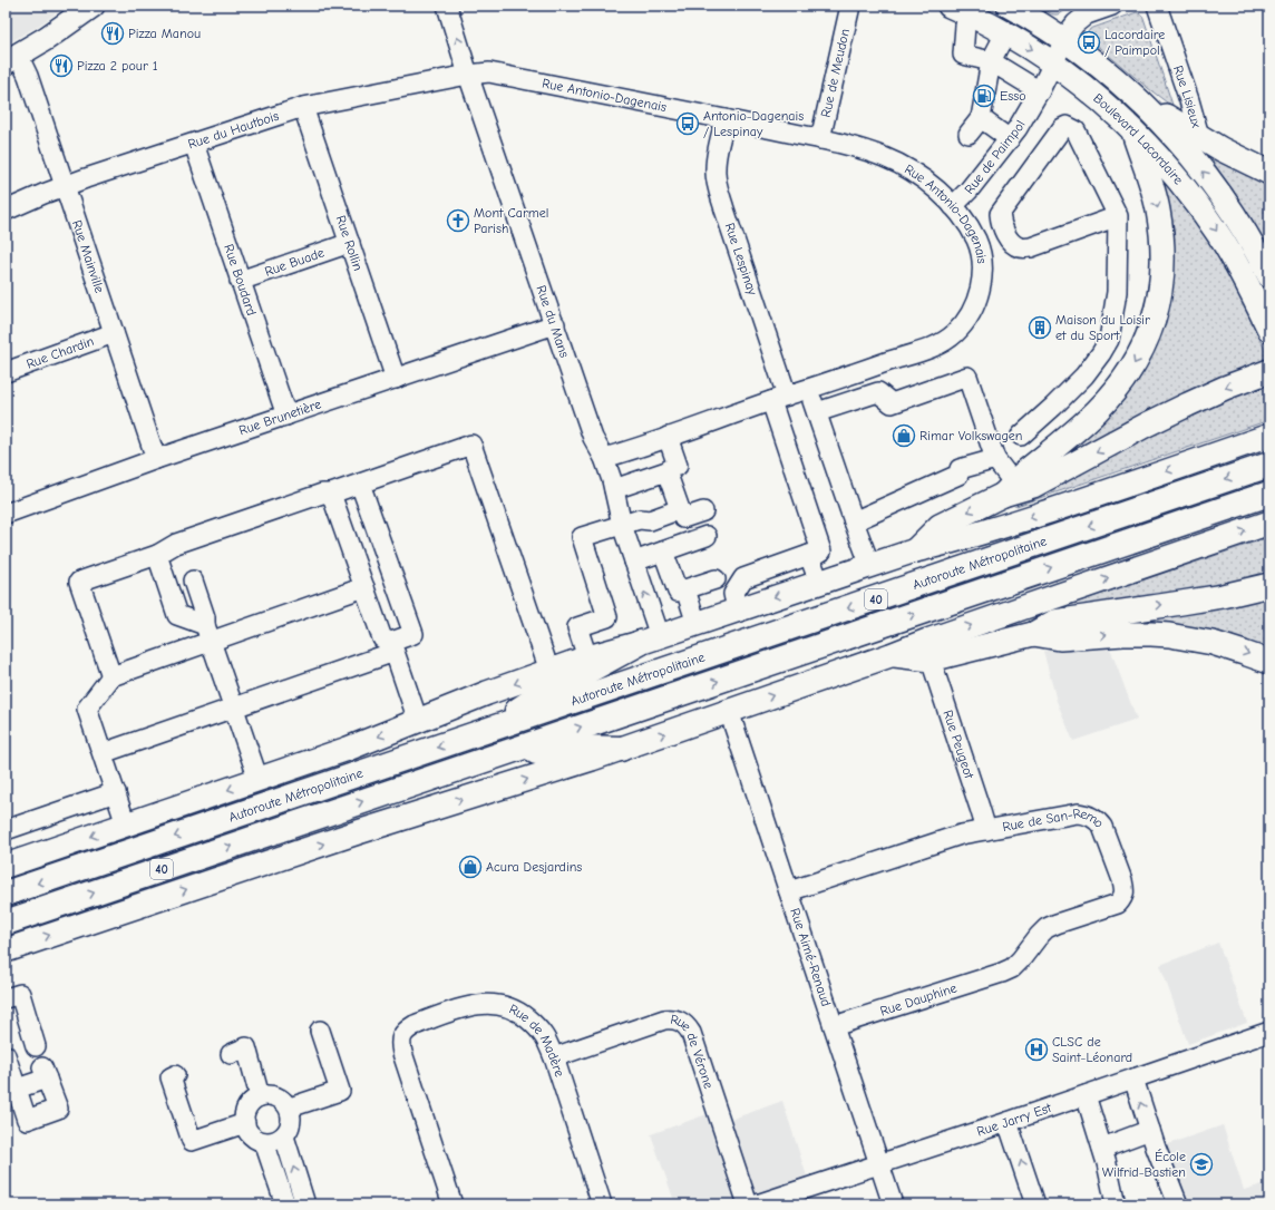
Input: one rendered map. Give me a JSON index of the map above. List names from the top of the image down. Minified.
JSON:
{"streets":{"highway":["Autoroute Métropolitaine","40"],"main road":["Boulevard Lacordaire"],"street":["Rue de Meudon","Rue Antonio-Dagenais","Rue Lisieux","Rue du Hautbois","Rue de Paimpol","Rue Rollin","Rue Mainville","Rue Lespinay","Rue Buade","Rue Boudard","Rue du Mans","Rue Chardin","Rue Brunetière","Rue Peugeot","Rue de San-Remo","Rue Aimé-Renaud","Rue Dauphine","Rue de Madère","Rue de Vérone","Rue Jarry Est"]},"crossings":[["Rue de Meudon","Rue Antonio-Dagenais"],["Rue Antonio-Dagenais","Rue du Hautbois"],["Rue Antonio-Dagenais","Rue de Paimpol"],["Rue Antonio-Dagenais","Rue Lespinay"],["Rue Antonio-Dagenais","Rue du Mans"],["Rue du Hautbois","Rue Rollin"],["Rue du Hautbois","Rue Mainville"],["Rue du Hautbois","Rue Boudard"],["Rue du Hautbois","Rue du Mans"],["Boulevard Lacordaire","Rue de Paimpol"],["Rue Rollin","Rue Buade"],["Rue Rollin","Rue Brunetière"],["Rue Mainville","Rue Chardin"],["Rue Mainville","Rue Brunetière"],["Rue Buade","Rue Boudard"],["Rue Boudard","Rue Brunetière"],["Rue du Mans","Rue Brunetière"],["Rue Peugeot","Rue de San-Remo"],["Rue de San-Remo","Rue Aimé-Renaud"],["Rue de San-Remo","Rue Dauphine"],["Rue Aimé-Renaud","Rue Dauphine"],["Rue Aimé-Renaud","Rue Jarry Est"],["Rue de Madère","Rue de Vérone"]],"places":{"restaurant":["Pizza Manou","Pizza 2 pour 1"],"bus stop":["Lacordaire / Paimpol","Antonio-Dagenais / Lespinay"],"fuel station":["Esso"],"church":["Mont Carmel Parish"],"building":["Maison du Loisir et du Sport"],"shop":["Rimar Volkswagen","Acura Desjardins"],"hospital":["CLSC de Saint-Léonard"],"school or university":["École Wilfrid-Bastien"]}}
